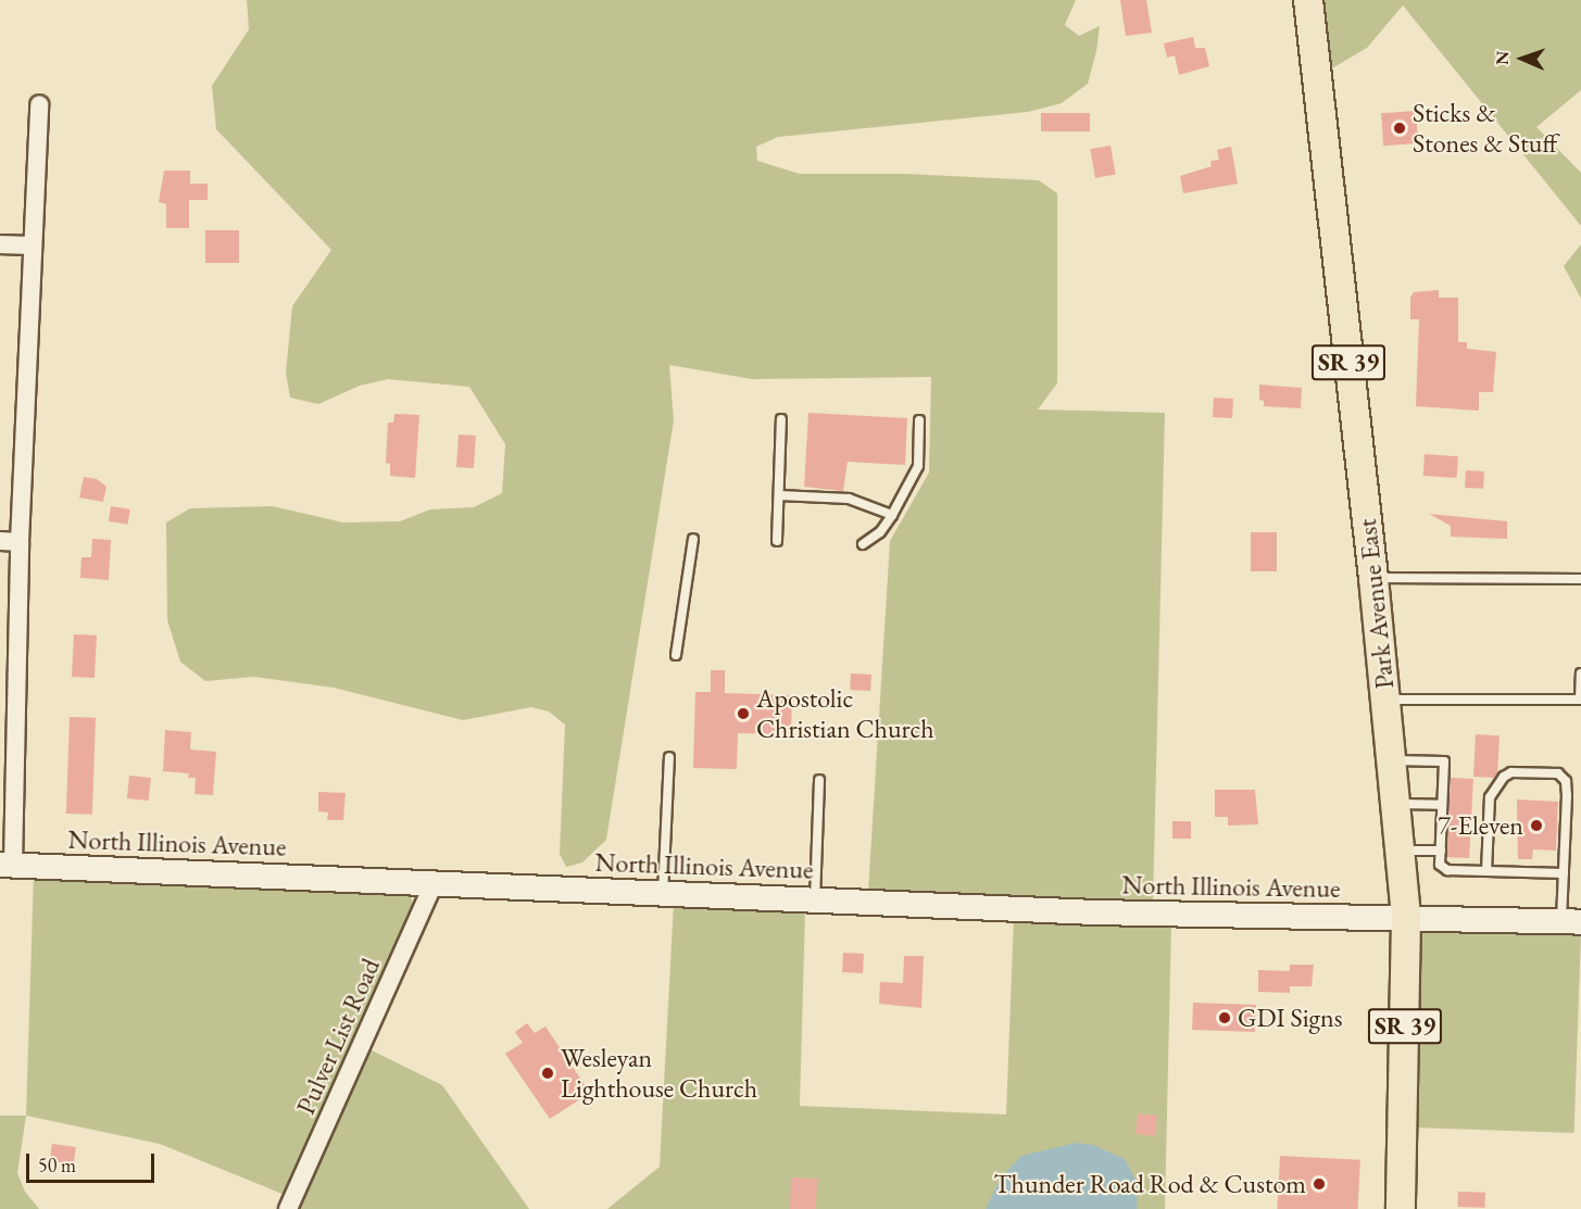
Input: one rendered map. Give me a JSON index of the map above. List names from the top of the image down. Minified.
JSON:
{"streets":{"main road":["SR 39","Park Avenue East"],"street":["North Illinois Avenue","Pulver List Road"]},"crossings":[["Park Avenue East","North Illinois Avenue"],["North Illinois Avenue","Pulver List Road"]],"places":["Sticks & Stones & Stuff","Apostolic Christian Church","7-Eleven","GDI Signs","Wesleyan Lighthouse Church","Thunder Road Rod & Custom"],"scale_bar":"50 m","north":"left"}
